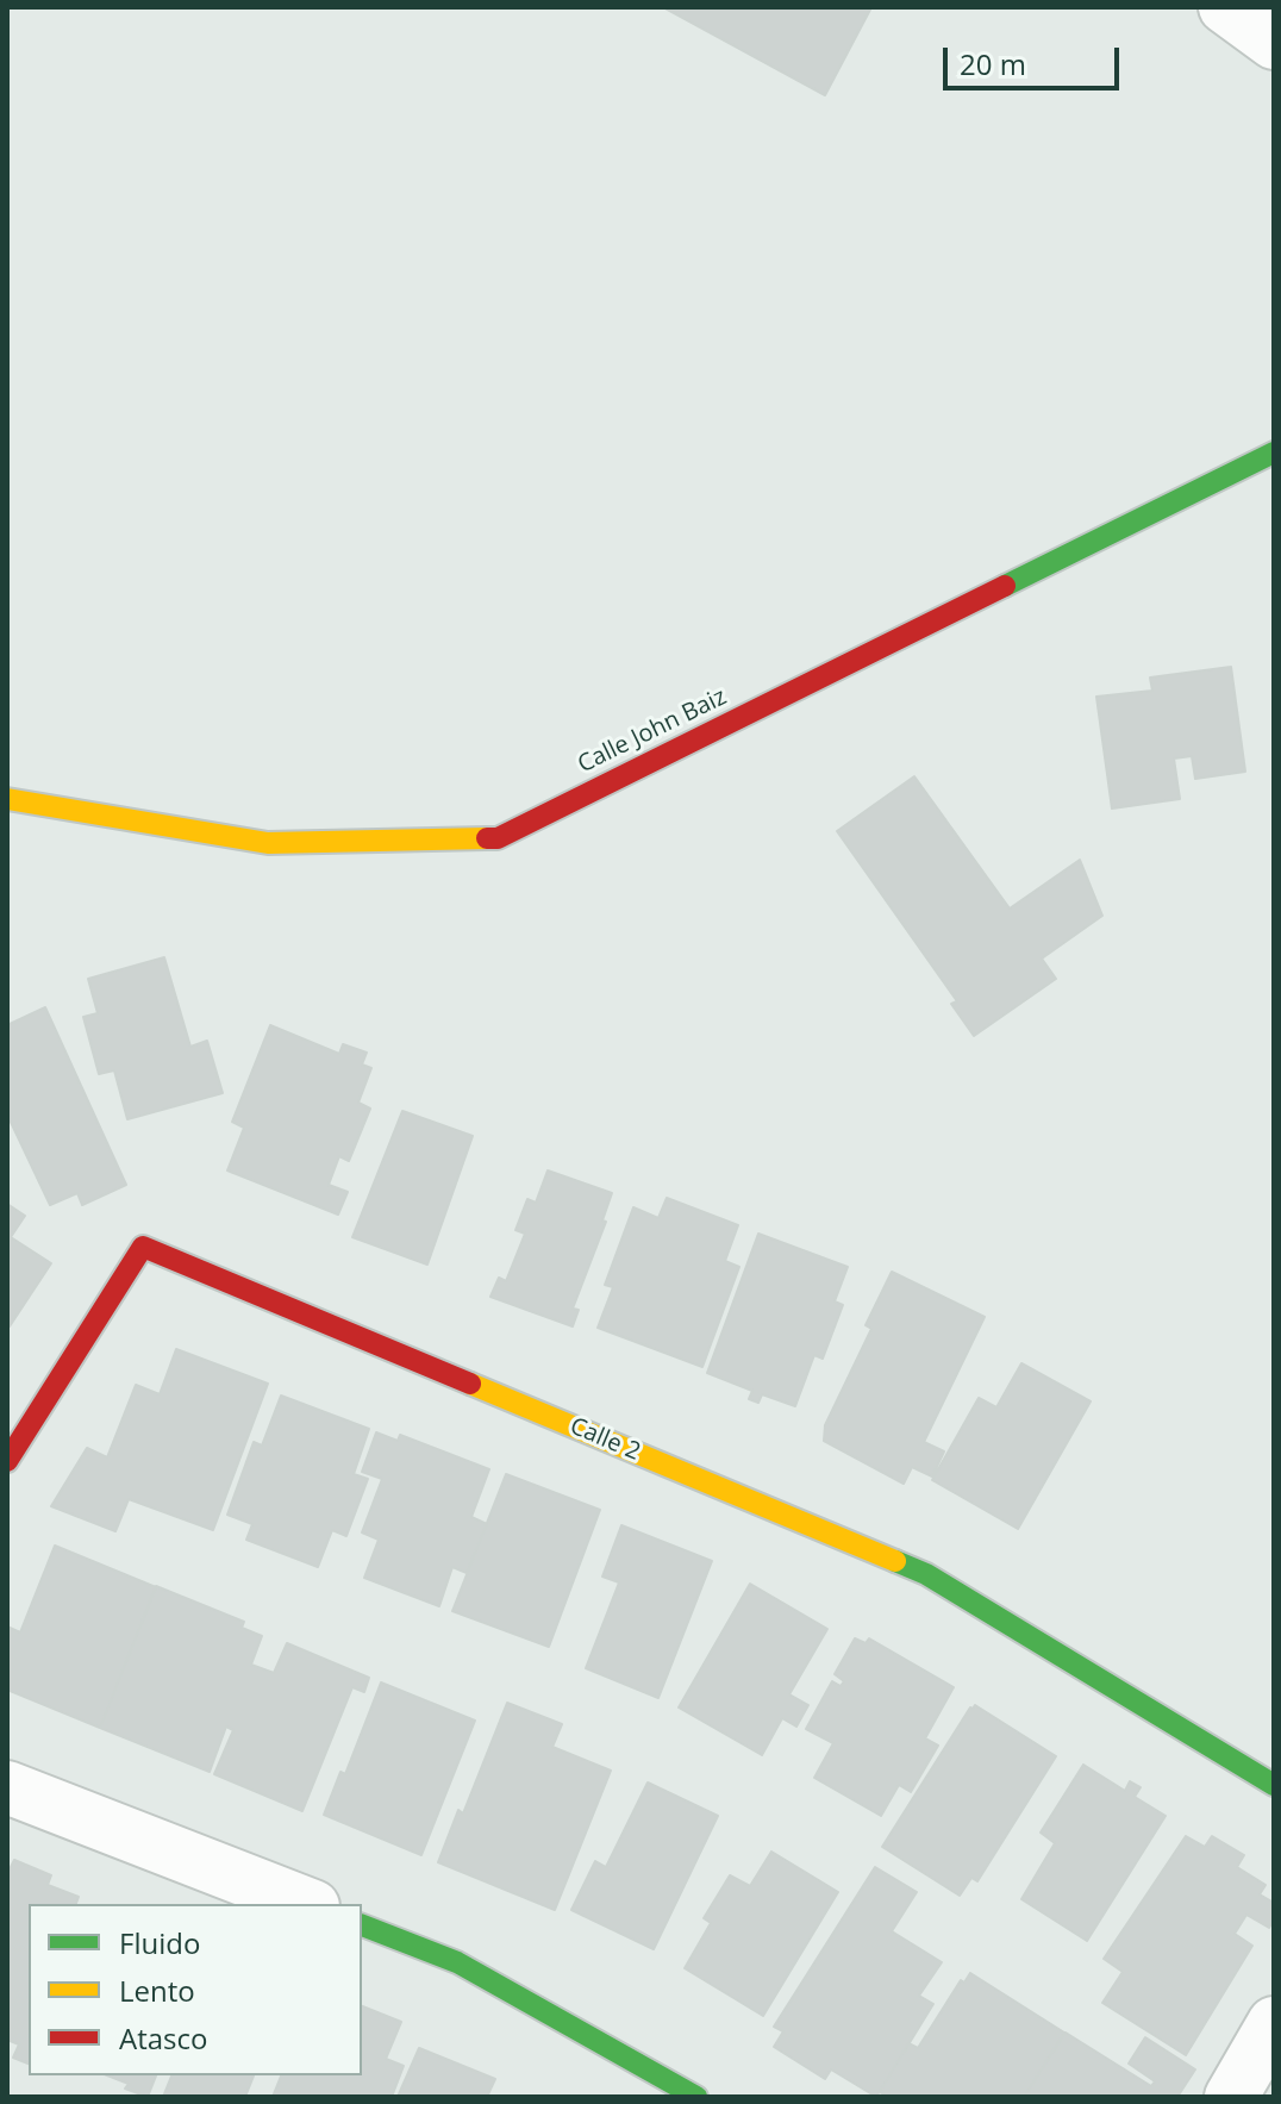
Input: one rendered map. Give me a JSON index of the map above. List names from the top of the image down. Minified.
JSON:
{"streets":{"street":["Calle John Baiz","Calle 2"]},"legend":["Fluido","Lento","Atasco"],"scale_bar":"20 m"}
